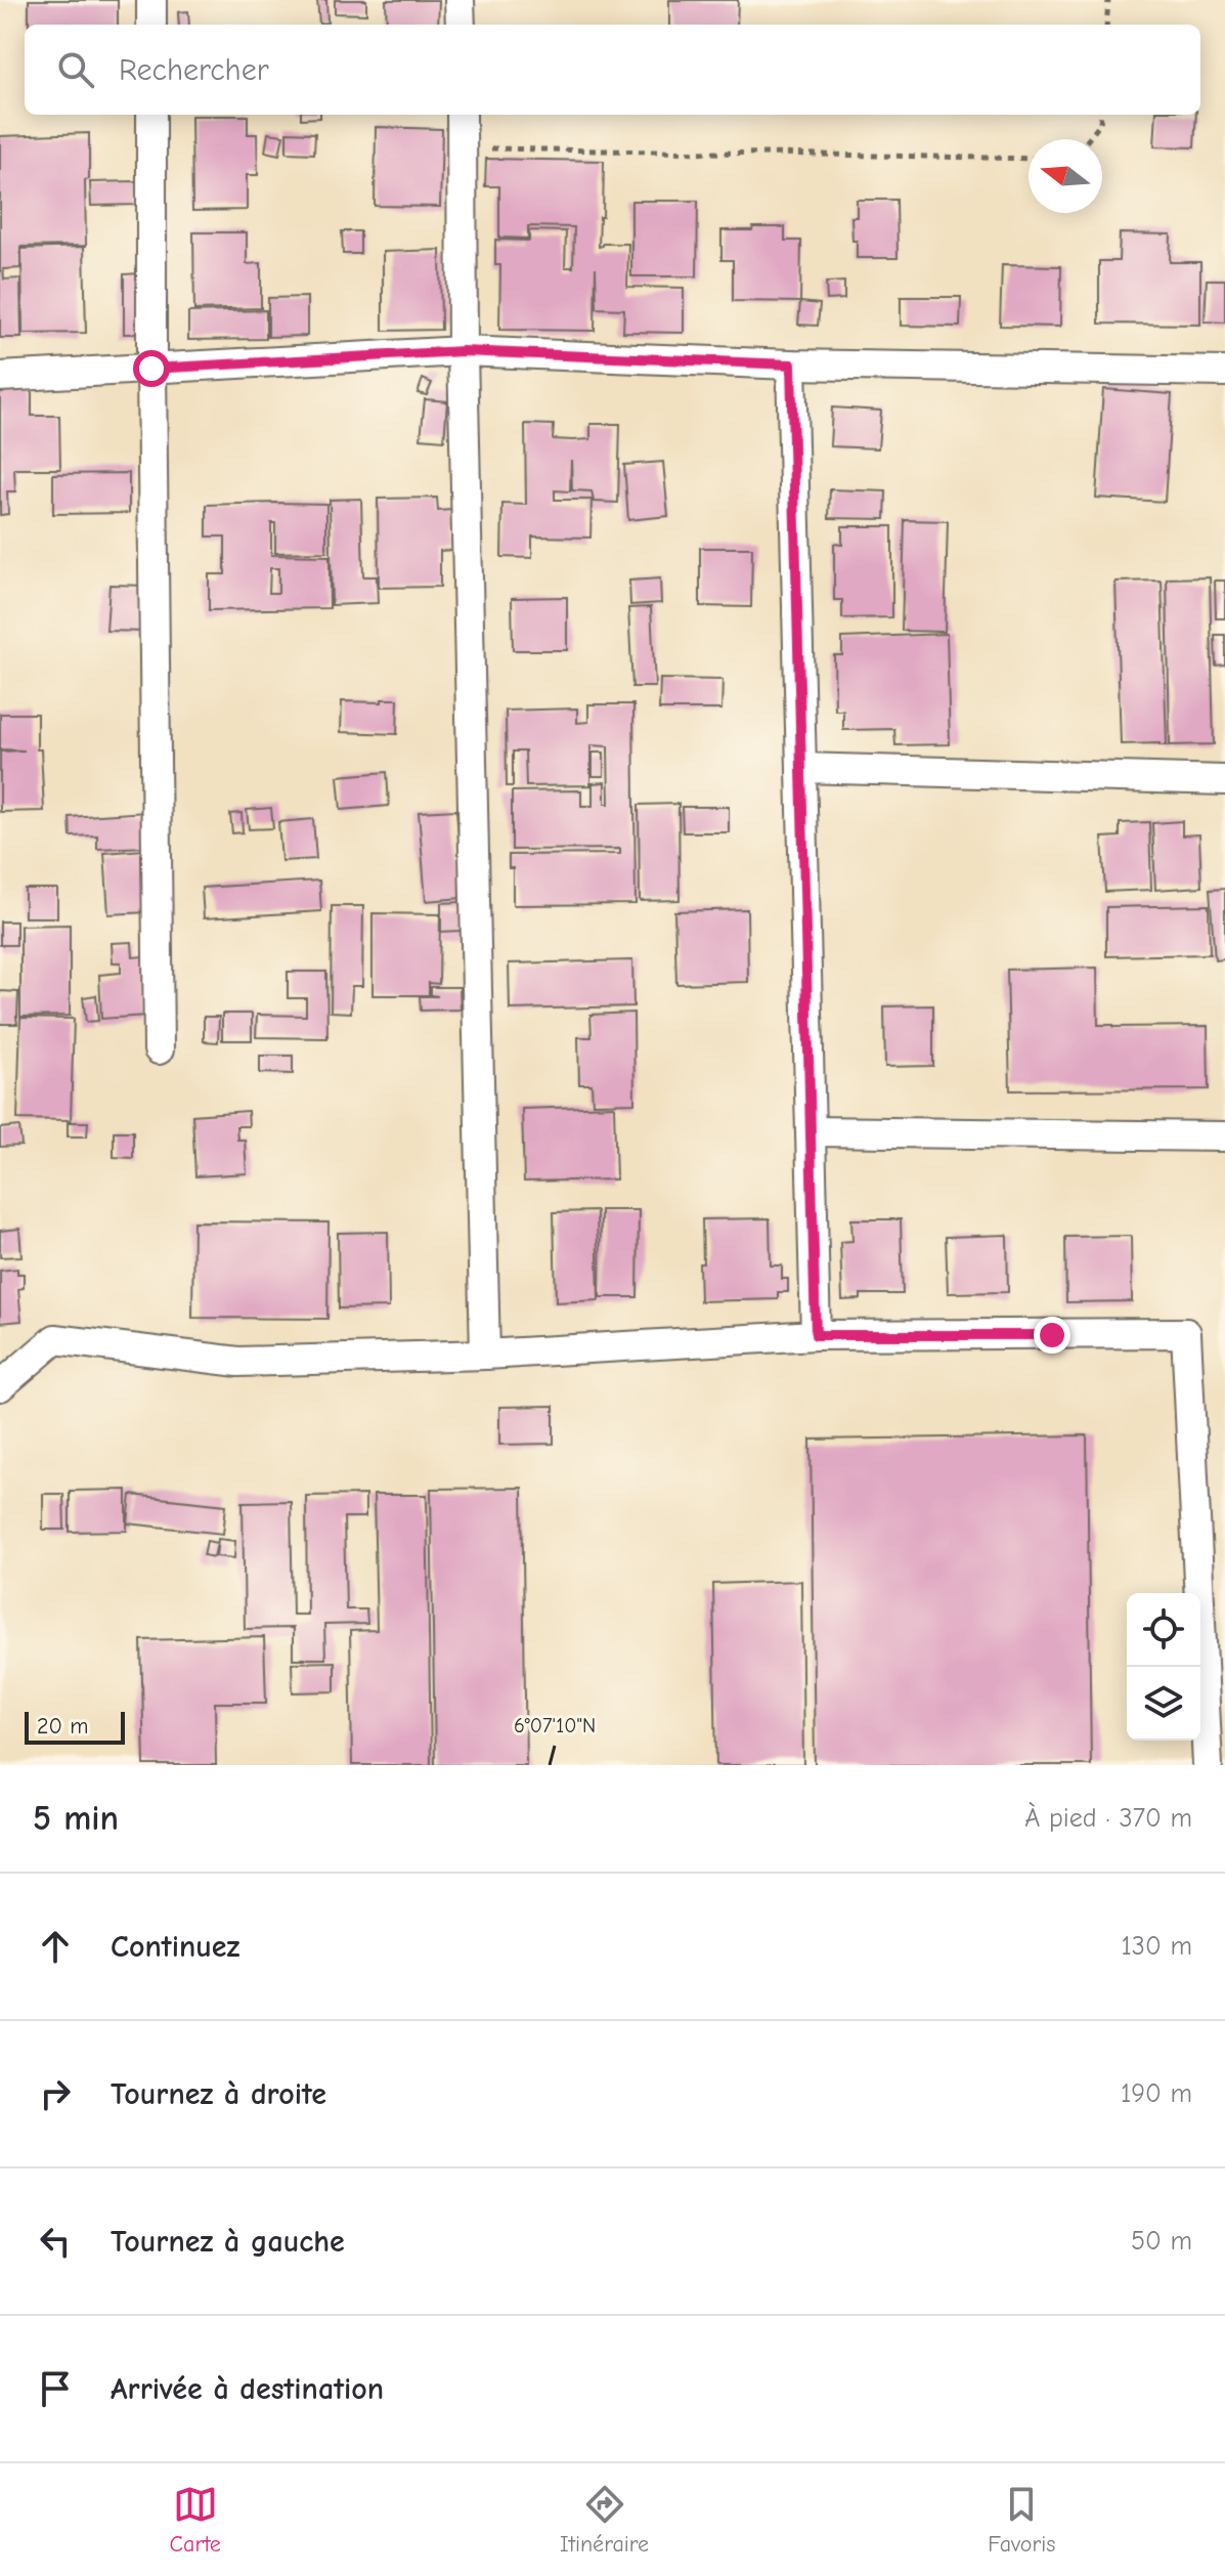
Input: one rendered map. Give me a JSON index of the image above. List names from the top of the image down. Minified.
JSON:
{"scale_bar":"20 m","north":"left","page":{"search":"Rechercher","scale":"20 m","heading":["5 min","À pied · 370 m"],"list":[["Continuez","130 m"],["Tournez à droite","190 m"],["Tournez à gauche","50 m"],"Arrivée à destination"],"nav":["Carte","Itinéraire","Favoris"]},"coordinates":["6°07'10\"N"]}
